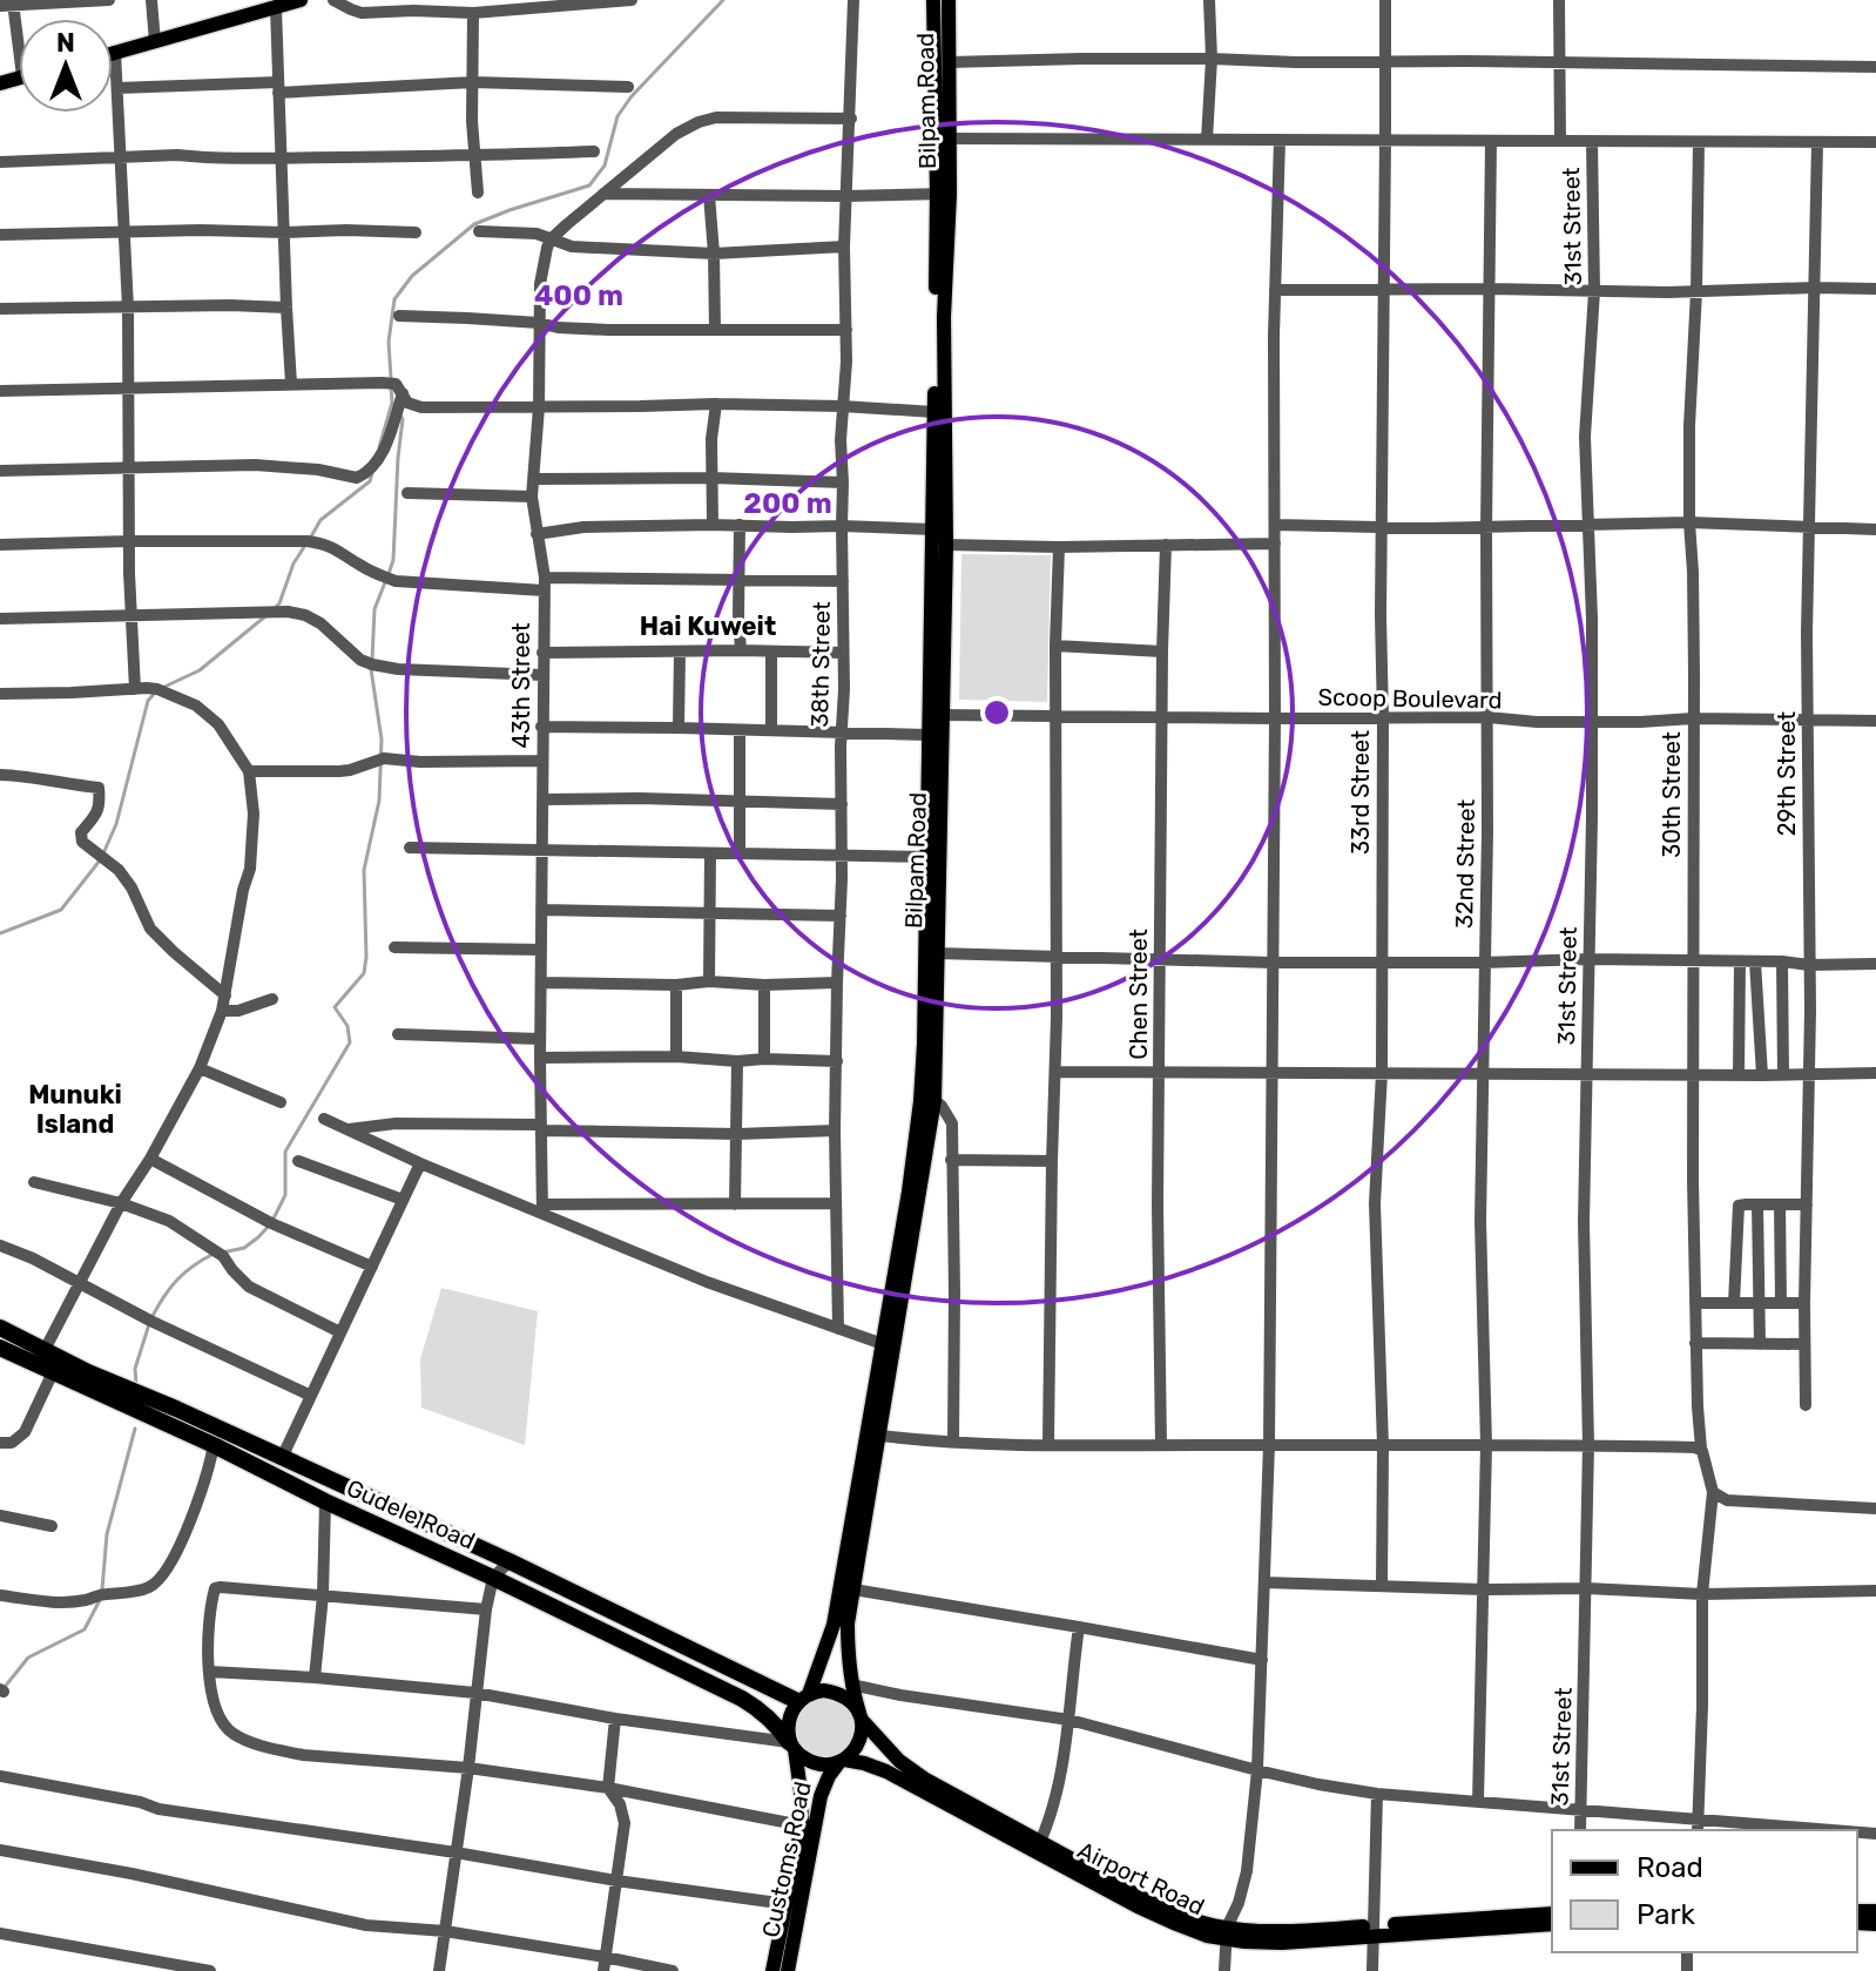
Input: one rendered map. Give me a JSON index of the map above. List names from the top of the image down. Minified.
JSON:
{"streets":{"highway":["Gudele Road"],"main road":["Bilpam Road","Customs Road","Airport Road"],"street":["31st Street","38th Street","43th Street","Scoop Boulevard","29th Street","33rd Street","30th Street","32nd Street","Chen Street"]},"crossings":[["Bilpam Road","Scoop Boulevard"],["Bilpam Road","Gudele Road"],["Bilpam Road","Customs Road"],["Bilpam Road","Airport Road"],["31st Street","Scoop Boulevard"],["Scoop Boulevard","29th Street"],["Scoop Boulevard","33rd Street"],["Scoop Boulevard","30th Street"],["Scoop Boulevard","32nd Street"],["Scoop Boulevard","Chen Street"],["Gudele Road","Customs Road"],["Gudele Road","Airport Road"],["Customs Road","Airport Road"]],"districts":["Hai Kuweit","Munuki Island"],"legend":["Road","Park"],"north":"top","rings":["400 m","200 m"]}
